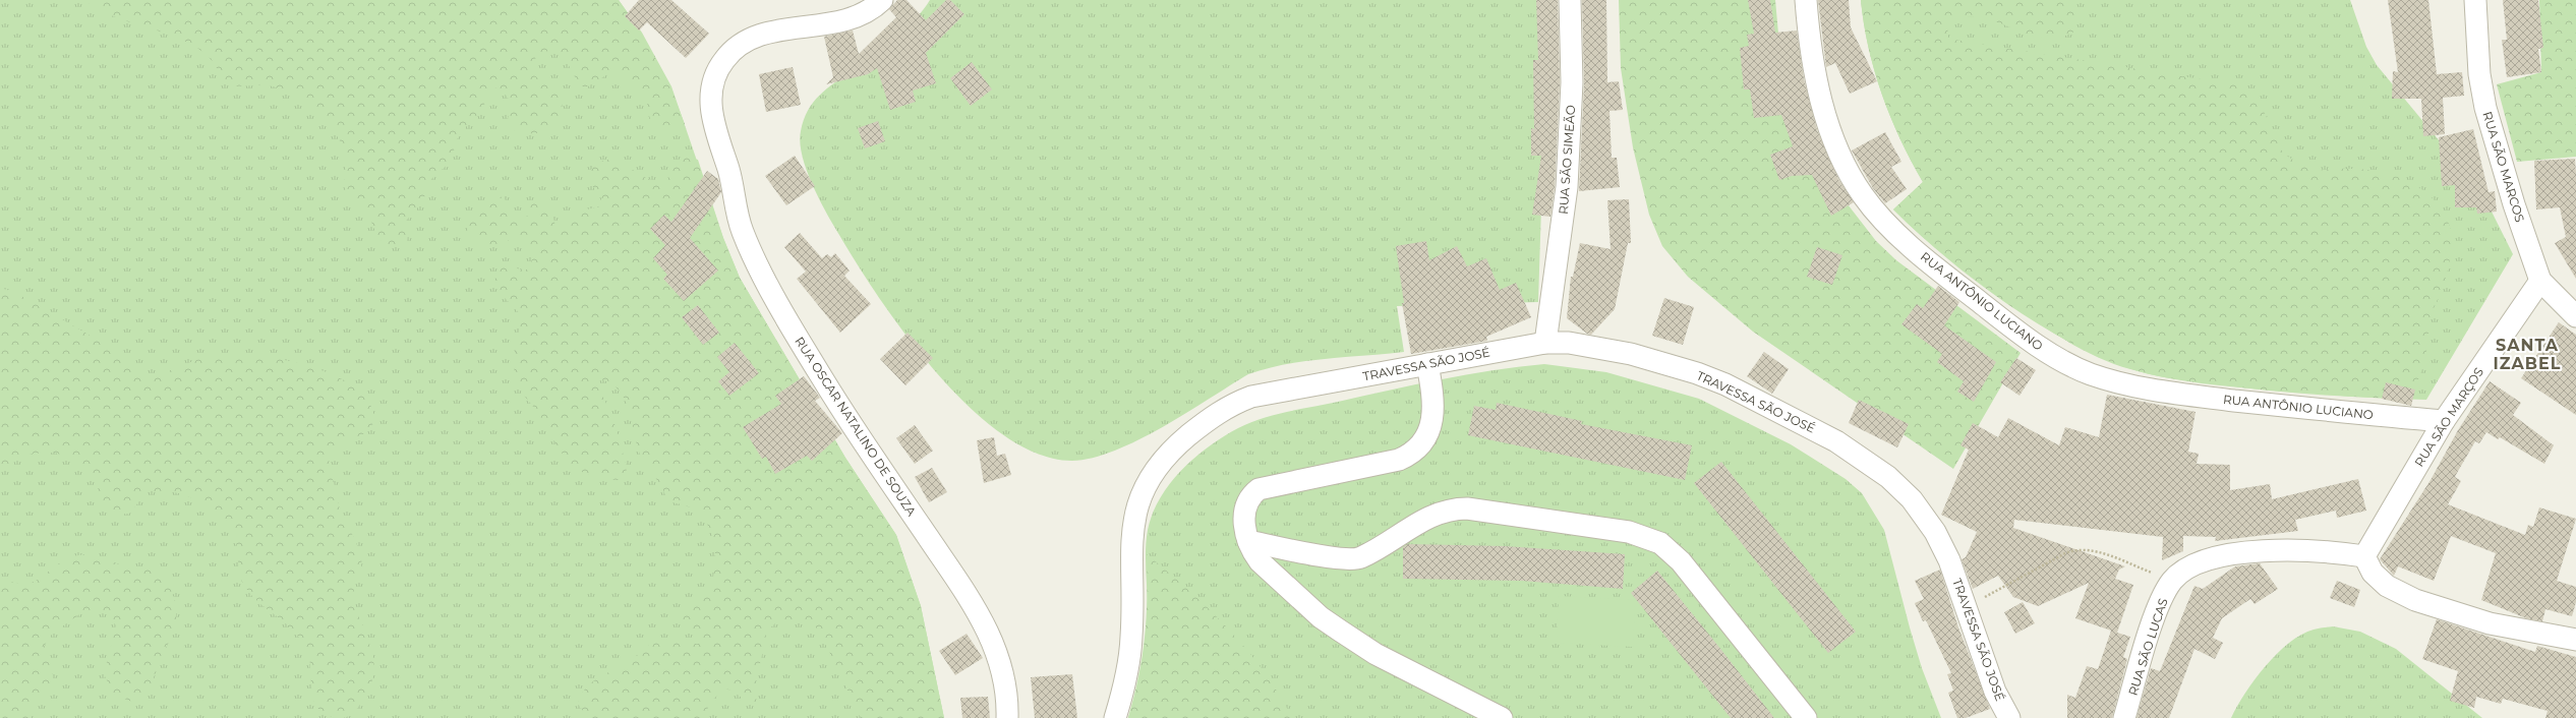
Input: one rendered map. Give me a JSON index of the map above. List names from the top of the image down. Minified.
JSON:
{"streets":{"street":["RUA SÃO SIMEÃO","RUA SÃO MARCOS","RUA ANTÔNIO LUCIANO","TRAVESSA SÃO JOSÉ","RUA SÃO MARÇOS","RUA OSCAR NATALINO DE SOUZA","RUA SÃO LUCAS"]},"crossings":[["RUA SÃO SIMEÃO","TRAVESSA SÃO JOSÉ"],["RUA SÃO MARCOS","RUA SÃO MARÇOS"],["RUA ANTÔNIO LUCIANO","RUA SÃO MARÇOS"],["RUA SÃO MARÇOS","RUA SÃO LUCAS"]],"districts":["SANTA IZABEL"]}
